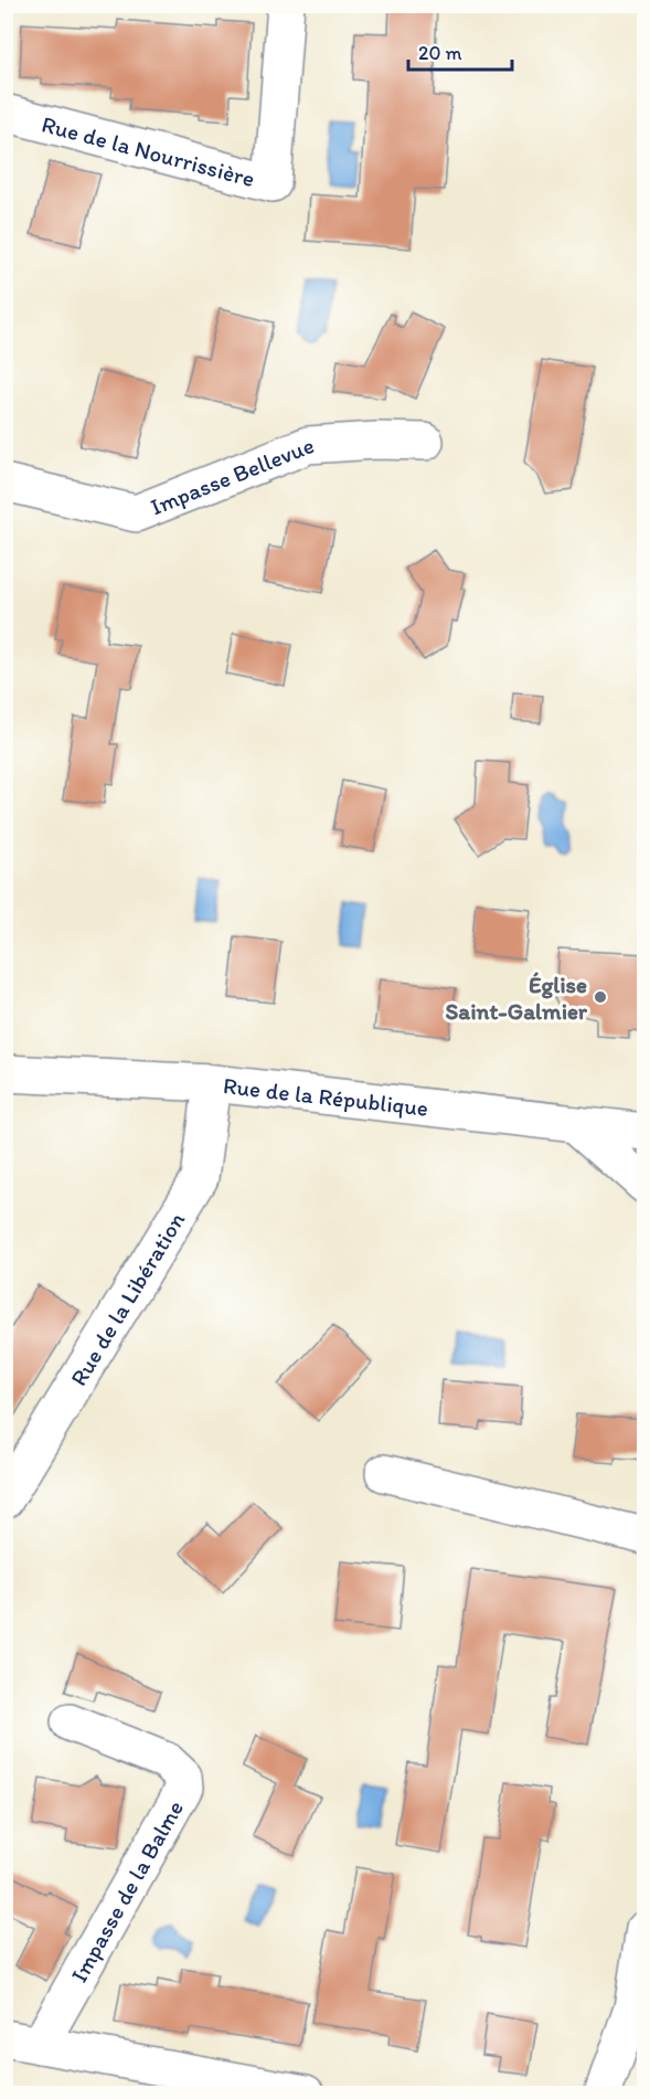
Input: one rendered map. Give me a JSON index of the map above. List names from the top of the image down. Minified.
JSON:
{"streets":{"street":["Rue de la Nourrissière","Impasse Bellevue","Rue de la République","Rue de la Libération","Impasse de la Balme"]},"crossings":[["Rue de la République","Rue de la Libération"]],"places":["Église Saint-Galmier"],"scale_bar":"20 m"}
